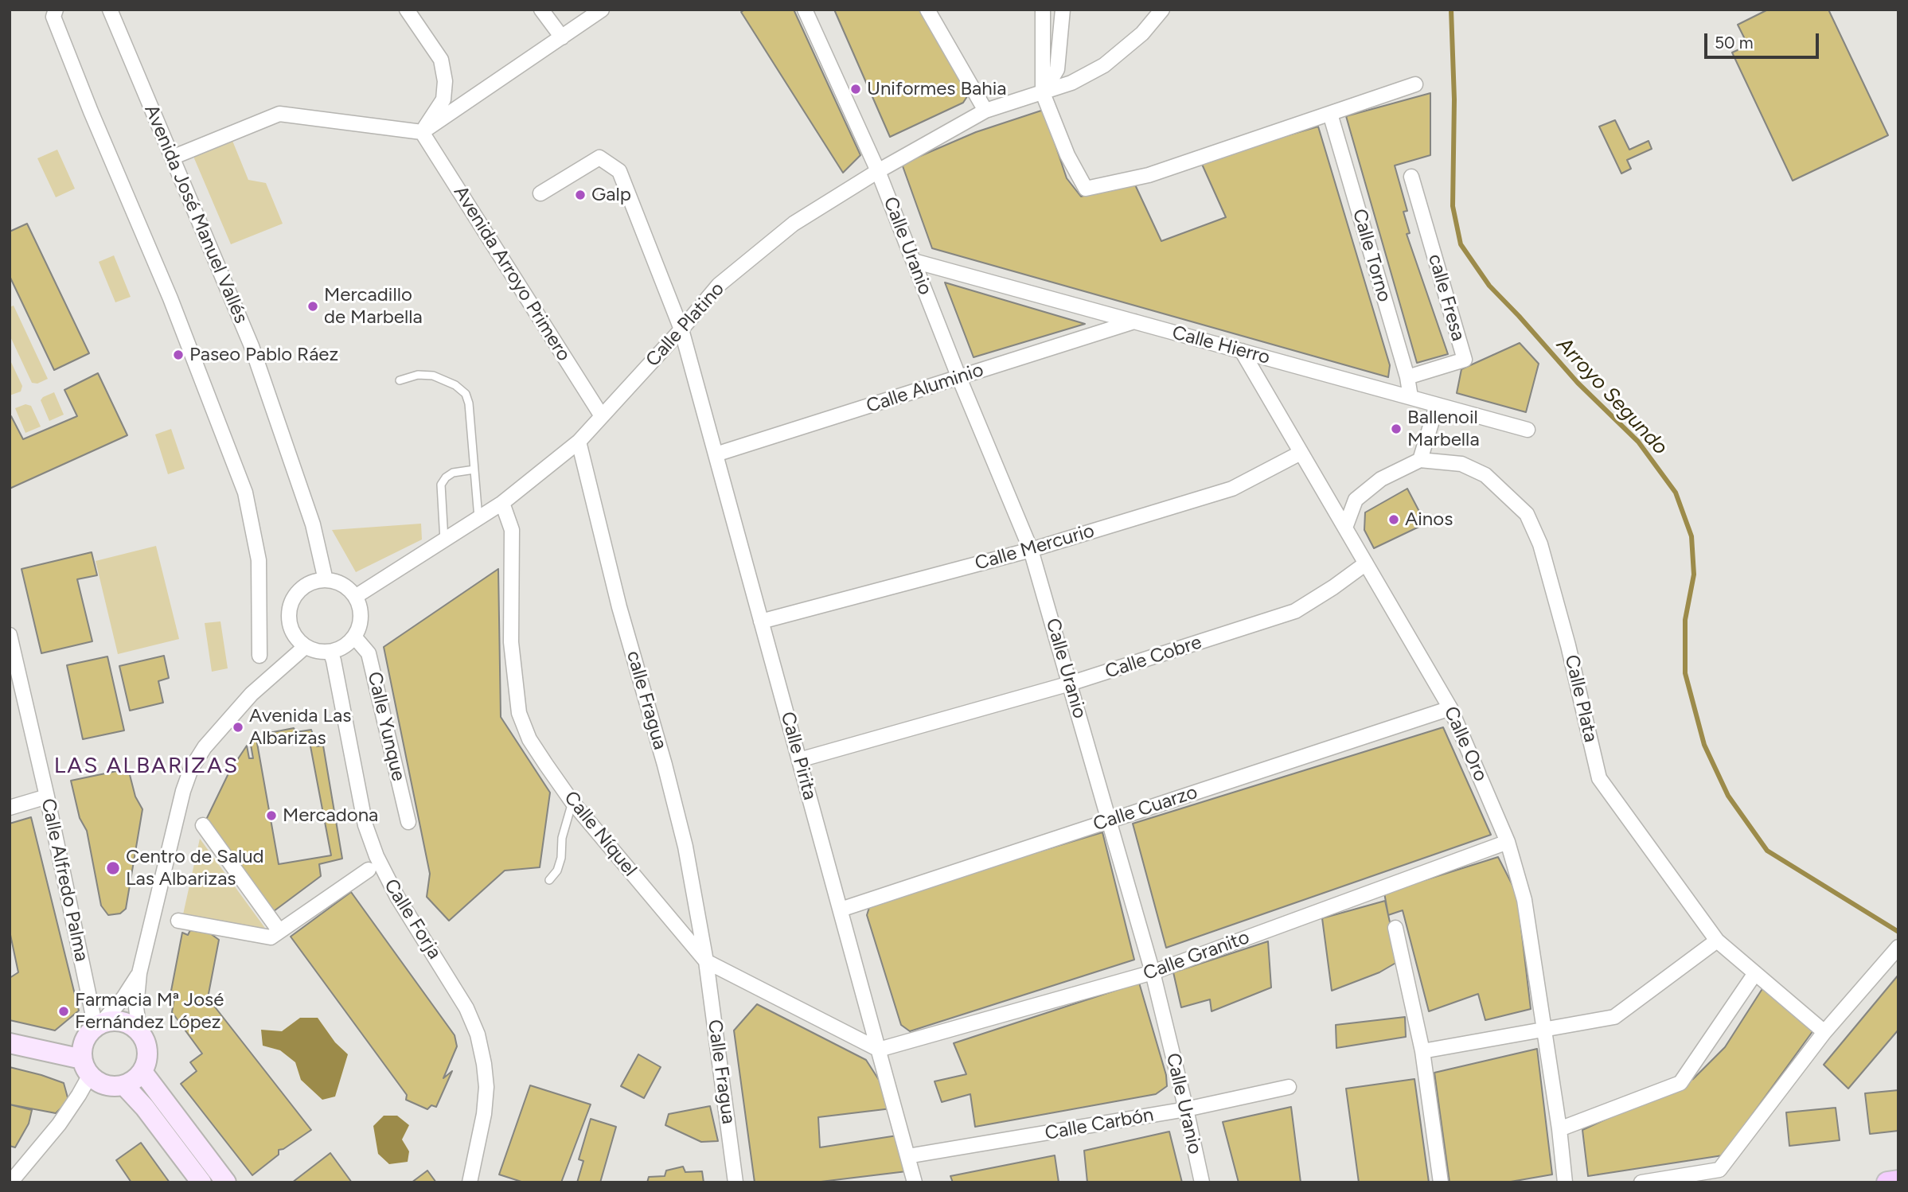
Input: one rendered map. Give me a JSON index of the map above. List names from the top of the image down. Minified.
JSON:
{"streets":{"street":["Avenida José Manuel Vallés","Calle Uranio","Calle Torno","Avenida Arroyo Primero","calle Fresa","Calle Platino","Calle Hierro","Calle Aluminio","Calle Mercurio","Calle Cobre","Calle Plata","calle Fragua","Calle Yunque","Calle Oro","Calle Pirita","Calle Cuarzo","Calle Níquel","Calle Alfredo Palma","Calle Forja","Calle Granito","Calle Fragua","Calle Carbón"]},"crossings":[["Avenida José Manuel Vallés","Calle Platino"],["Avenida José Manuel Vallés","Calle Yunque"],["Avenida José Manuel Vallés","Calle Forja"],["Calle Uranio","Calle Platino"],["Calle Uranio","Calle Hierro"],["Calle Uranio","Calle Aluminio"],["Calle Uranio","Calle Mercurio"],["Calle Uranio","Calle Cobre"],["Calle Uranio","Calle Cuarzo"],["Calle Uranio","Calle Granito"],["Calle Uranio","Calle Carbón"],["Calle Torno","calle Fresa"],["Calle Torno","Calle Hierro"],["Avenida Arroyo Primero","Calle Platino"],["Calle Platino","calle Fragua"],["Calle Platino","Calle Yunque"],["Calle Platino","Calle Pirita"],["Calle Platino","Calle Níquel"],["Calle Platino","Calle Forja"],["Calle Hierro","Calle Aluminio"],["Calle Hierro","Calle Oro"],["Calle Aluminio","Calle Pirita"],["Calle Mercurio","Calle Oro"],["Calle Mercurio","Calle Pirita"],["Calle Cobre","Calle Oro"],["Calle Cobre","Calle Pirita"],["calle Fragua","Calle Níquel"],["calle Fragua","Calle Fragua"],["Calle Yunque","Calle Forja"],["Calle Oro","Calle Cuarzo"],["Calle Oro","Calle Granito"],["Calle Pirita","Calle Cuarzo"],["Calle Pirita","Calle Níquel"],["Calle Pirita","Calle Granito"],["Calle Pirita","Calle Carbón"],["Calle Níquel","Calle Granito"],["Calle Níquel","Calle Fragua"]],"districts":["LAS ALBARIZAS"],"water":["Arroyo Segundo"],"places":["Uniformes Bahia","Galp","Mercadillo de Marbella","Paseo Pablo Ráez","Ballenoil Marbella","Ainos","Avenida Las Albarizas","Mercadona","Centro de Salud Las Albarizas","Farmacia Mª José Fernández López"],"scale_bar":"50 m"}
